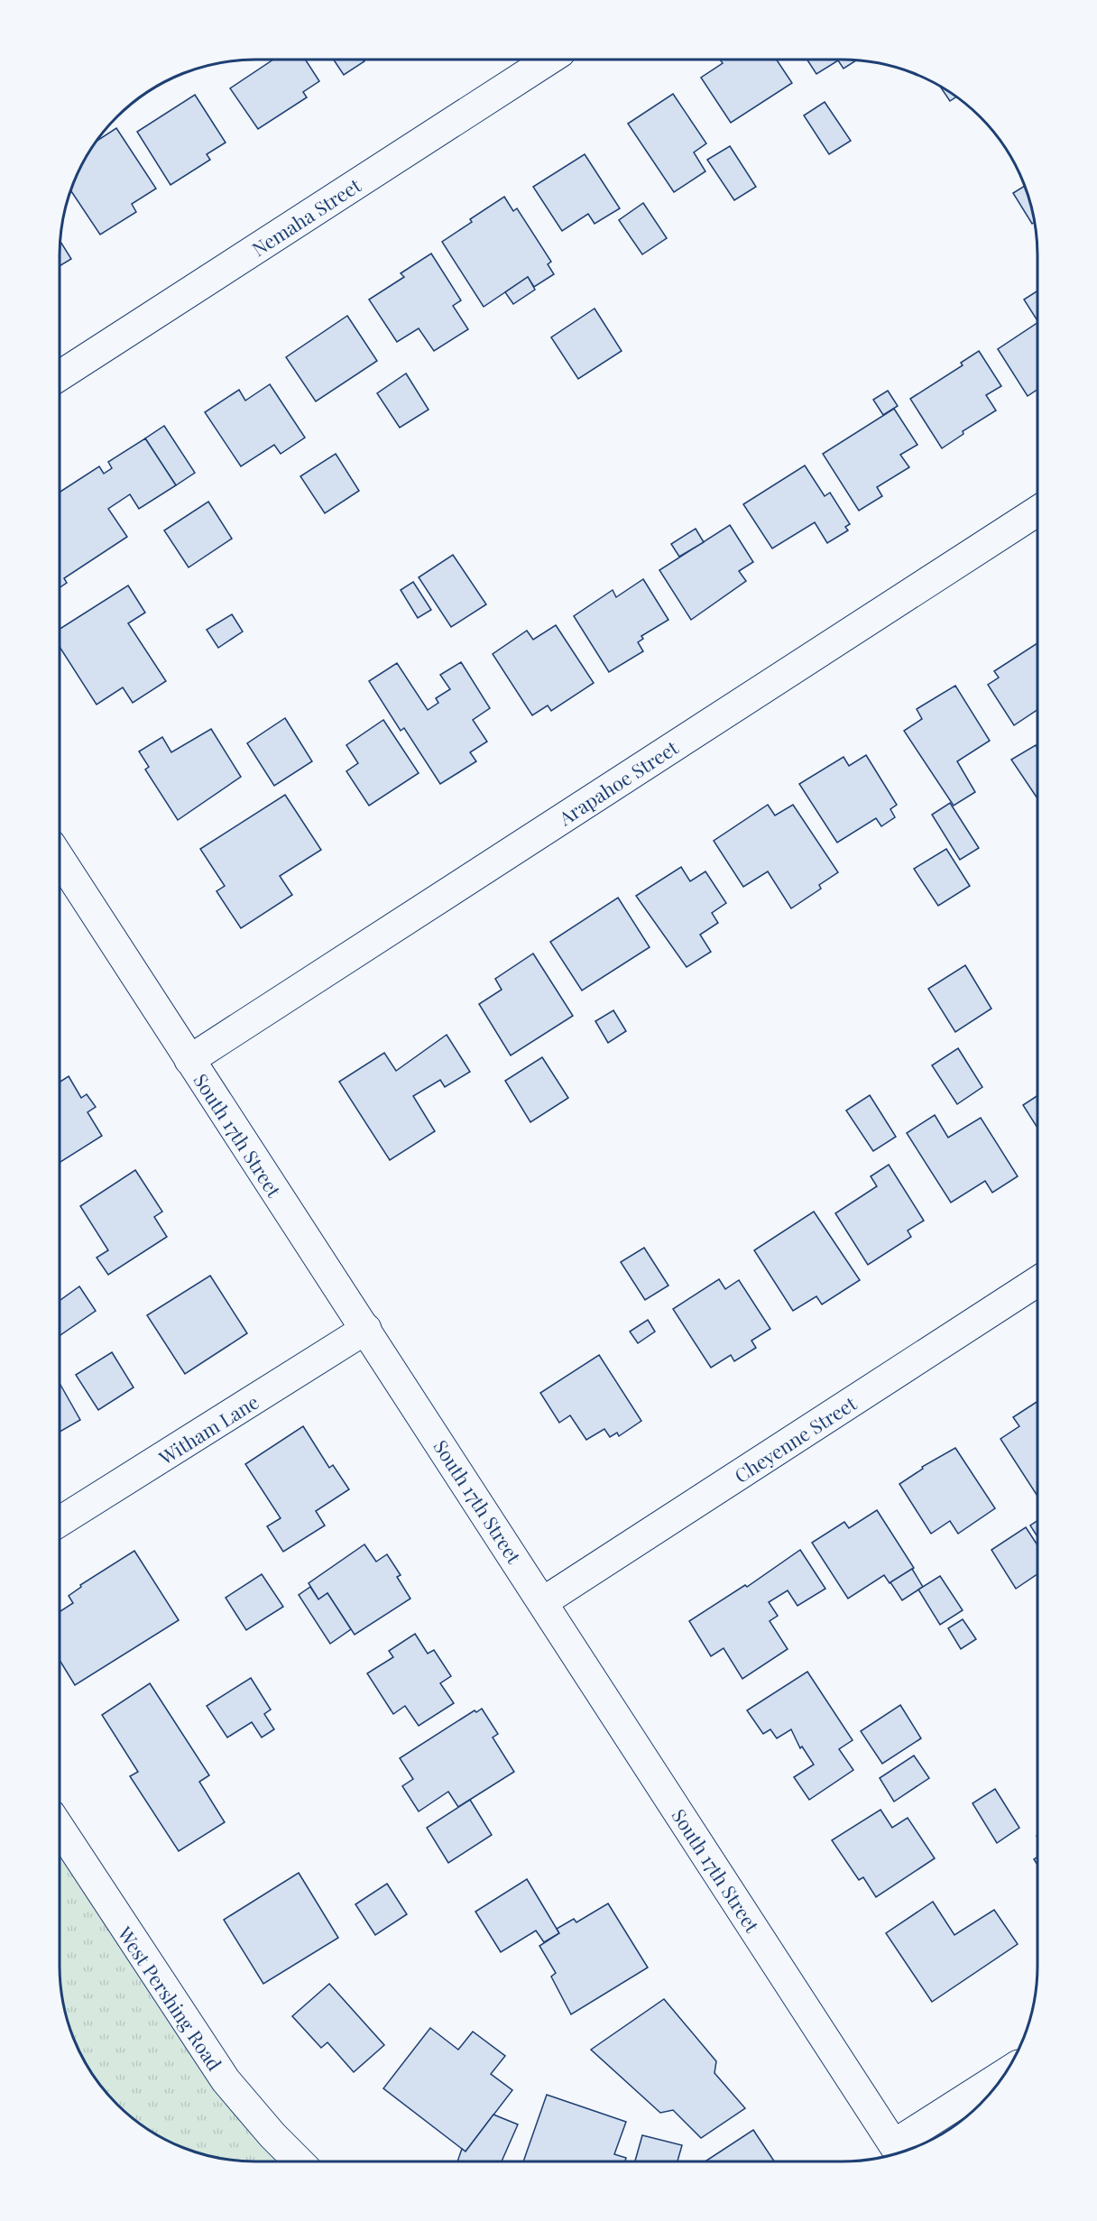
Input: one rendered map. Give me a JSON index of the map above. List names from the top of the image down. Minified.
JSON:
{"streets":{"street":["Nemaha Street","Arapahoe Street","South 17th Street","Witham Lane","Cheyenne Street","West Pershing Road"]},"crossings":[["Arapahoe Street","South 17th Street"],["South 17th Street","Witham Lane"],["South 17th Street","Cheyenne Street"]]}
